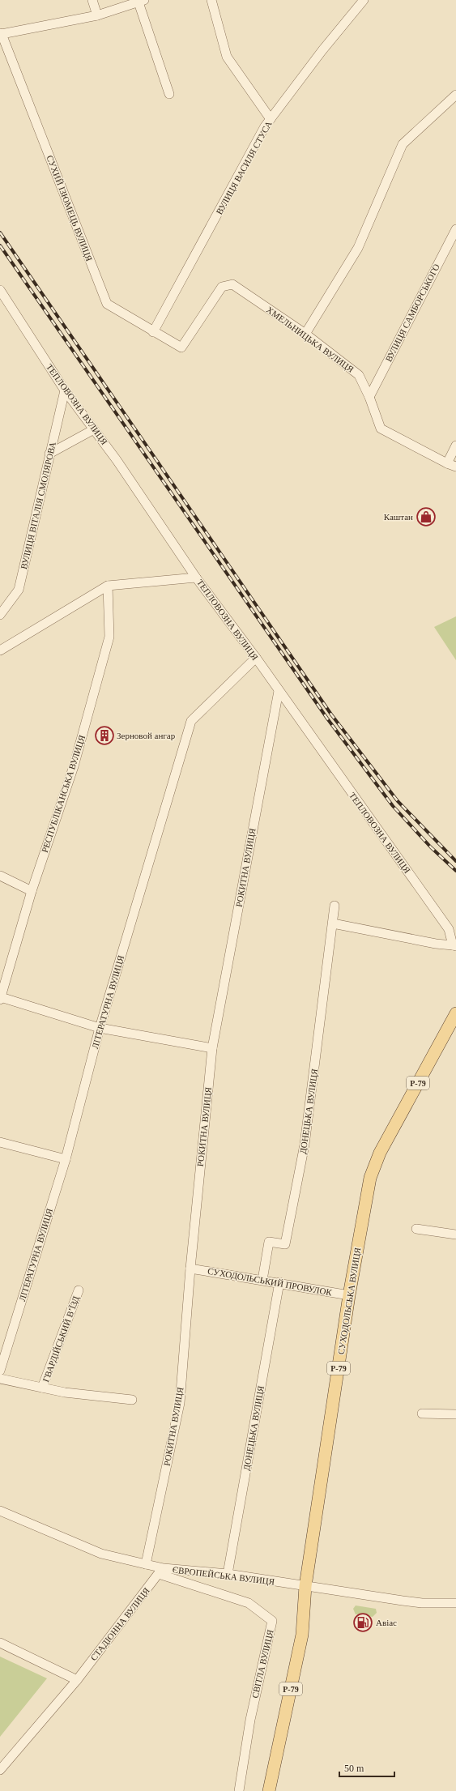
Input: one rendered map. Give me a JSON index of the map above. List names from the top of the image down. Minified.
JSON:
{"streets":{"main road":["Р-79","СУХОДОЛЬСЬКА ВУЛИЦЯ"],"street":["ВУЛИЦЯ ВАСИЛЯ СТУСА","СУХИЙ ІЗЮМЕЦЬ ВУЛИЦЯ","ВУЛИЦЯ САМБОРСЬКОГО","ХМЕЛЬНИЦЬКА ВУЛИЦЯ","ТЕПЛОВОЗНА ВУЛИЦЯ","ВУЛИЦЯ ВІТАЛІЯ СМОЛЯРОВА","РЕСПУБЛІКАНСЬКА ВУЛИЦЯ","РОКИТНА ВУЛИЦЯ","ЛІТЕРАТУРНА ВУЛИЦЯ","ДОНЕЦЬКА ВУЛИЦЯ","СУХОДОЛЬСЬКИЙ ПРОВУЛОК","ГВАРДІЙСЬКИЙ В’ЇЗД","ЄВРОПЕЙСЬКА ВУЛИЦЯ","СТАДІОННА ВУЛИЦЯ","СВІТЛА ВУЛИЦЯ"]},"crossings":[["ВУЛИЦЯ ВАСИЛЯ СТУСА","СУХИЙ ІЗЮМЕЦЬ ВУЛИЦЯ"],["СУХИЙ ІЗЮМЕЦЬ ВУЛИЦЯ","ХМЕЛЬНИЦЬКА ВУЛИЦЯ"],["ВУЛИЦЯ САМБОРСЬКОГО","ХМЕЛЬНИЦЬКА ВУЛИЦЯ"],["ТЕПЛОВОЗНА ВУЛИЦЯ","ВУЛИЦЯ ВІТАЛІЯ СМОЛЯРОВА"],["ТЕПЛОВОЗНА ВУЛИЦЯ","РОКИТНА ВУЛИЦЯ"],["ТЕПЛОВОЗНА ВУЛИЦЯ","ЛІТЕРАТУРНА ВУЛИЦЯ"],["РОКИТНА ВУЛИЦЯ","СУХОДОЛЬСЬКИЙ ПРОВУЛОК"],["РОКИТНА ВУЛИЦЯ","ЄВРОПЕЙСЬКА ВУЛИЦЯ"],["Р-79","СУХОДОЛЬСЬКА ВУЛИЦЯ"],["Р-79","ЄВРОПЕЙСЬКА ВУЛИЦЯ"],["ДОНЕЦЬКА ВУЛИЦЯ","СУХОДОЛЬСЬКИЙ ПРОВУЛОК"],["ДОНЕЦЬКА ВУЛИЦЯ","ЄВРОПЕЙСЬКА ВУЛИЦЯ"],["СУХОДОЛЬСЬКИЙ ПРОВУЛОК","СУХОДОЛЬСЬКА ВУЛИЦЯ"],["СУХОДОЛЬСЬКА ВУЛИЦЯ","ЄВРОПЕЙСЬКА ВУЛИЦЯ"],["ЄВРОПЕЙСЬКА ВУЛИЦЯ","СТАДІОННА ВУЛИЦЯ"],["ЄВРОПЕЙСЬКА ВУЛИЦЯ","СВІТЛА ВУЛИЦЯ"],["СТАДІОННА ВУЛИЦЯ","СВІТЛА ВУЛИЦЯ"]],"places":{"shop":["Каштан"],"building":["Зерновой ангар"],"fuel station":["Авіас"]},"scale_bar":"50 m"}
